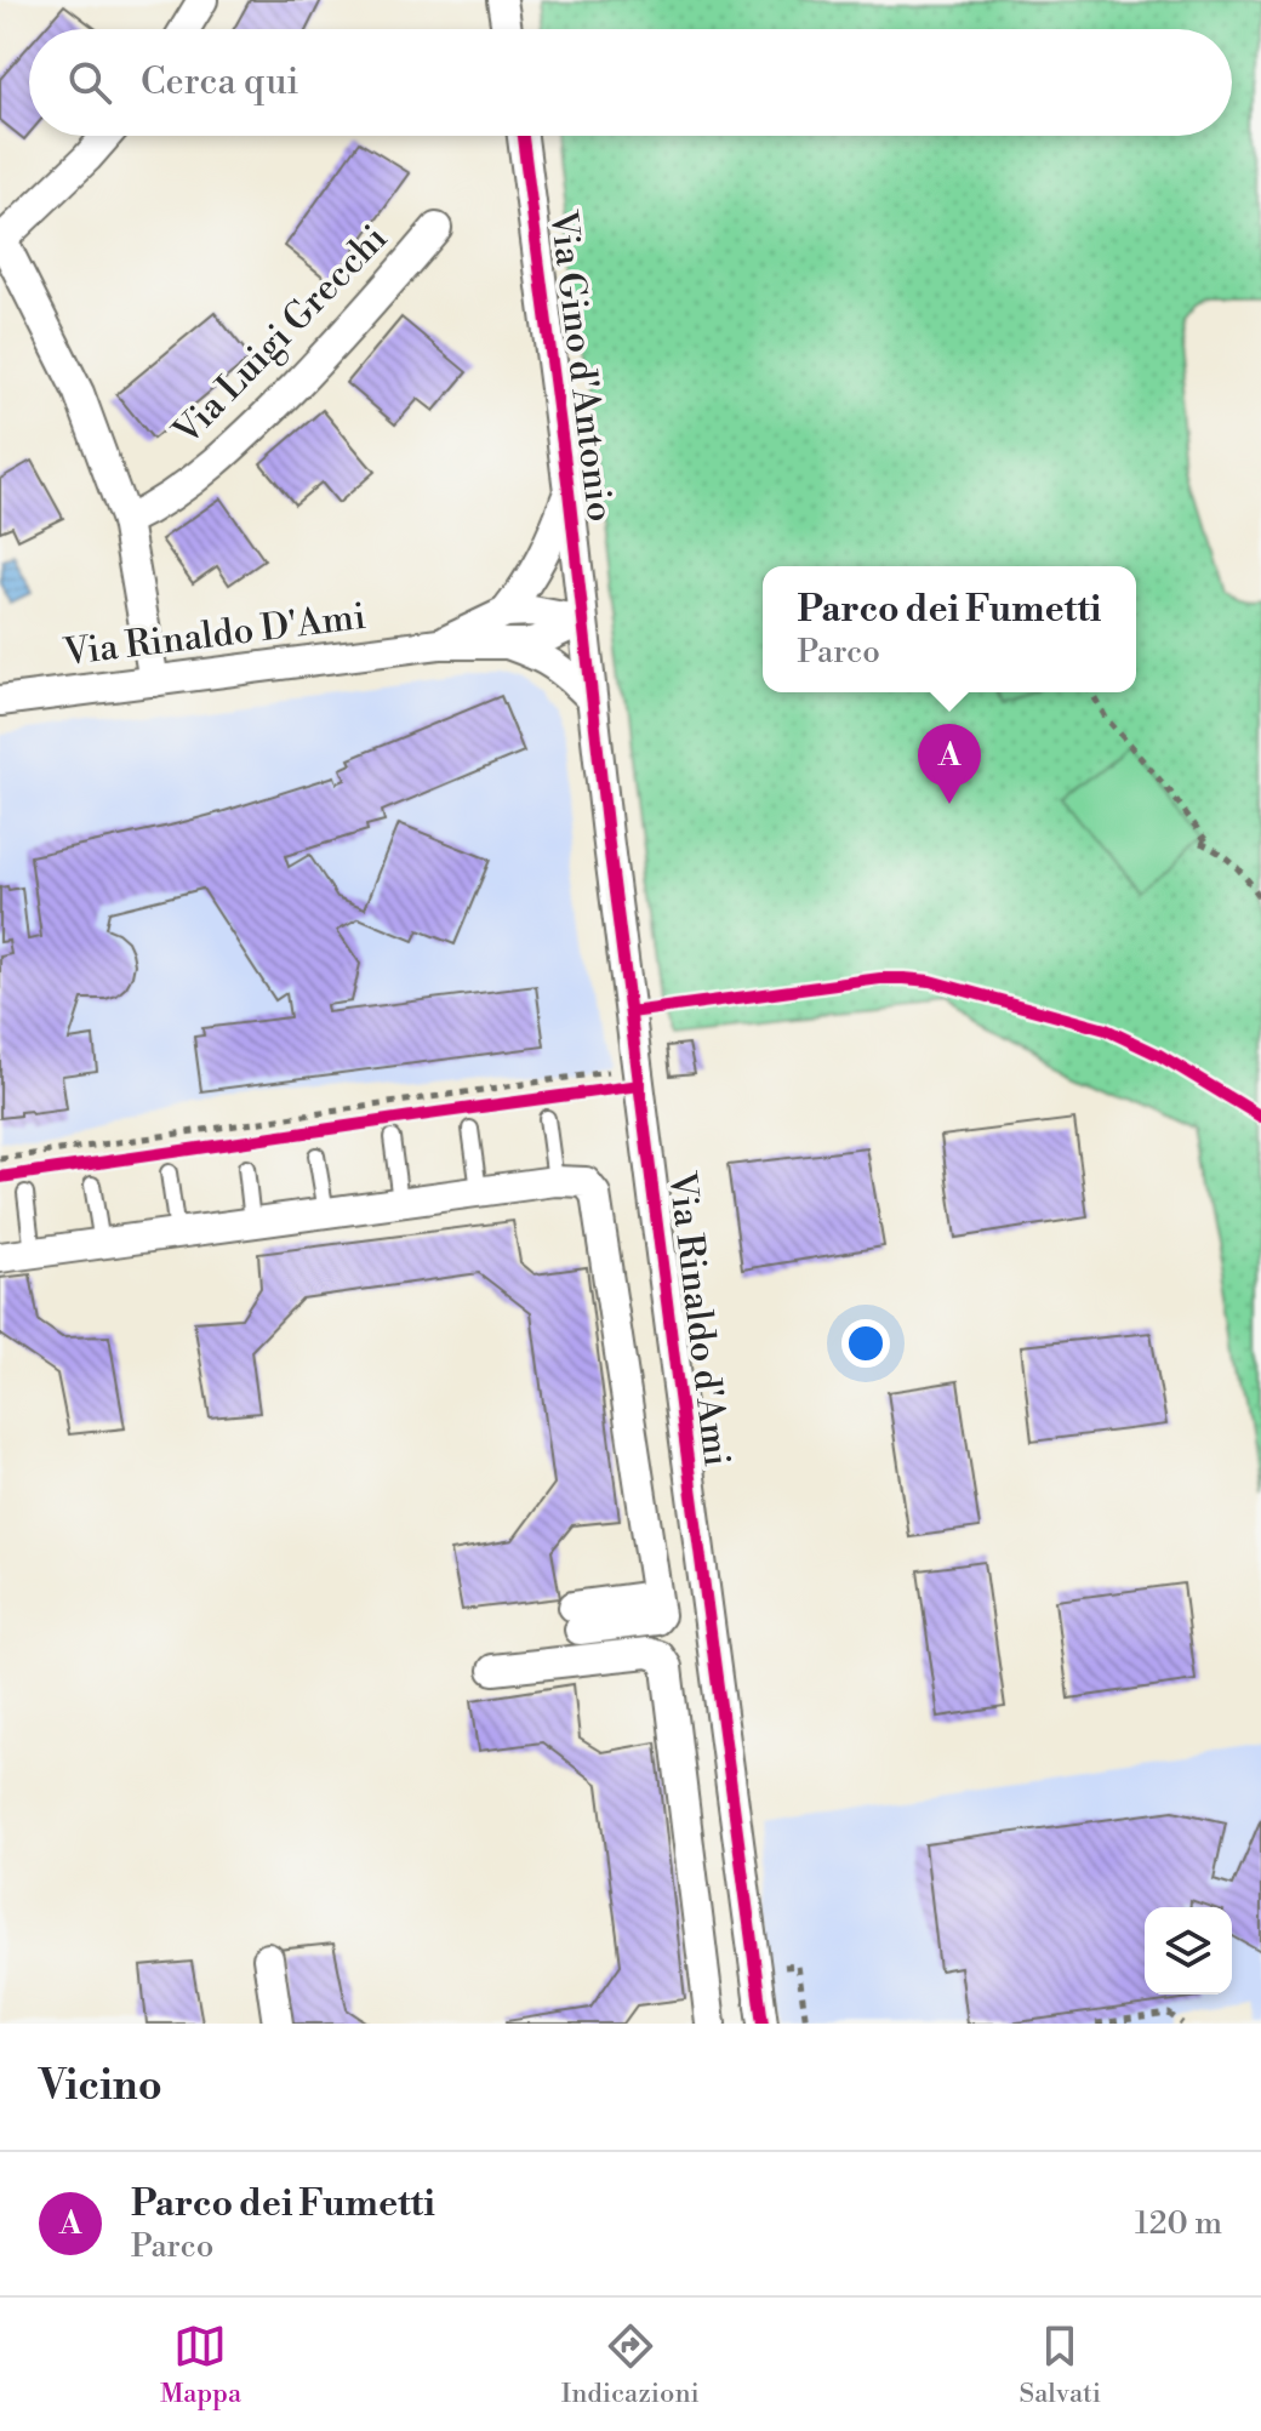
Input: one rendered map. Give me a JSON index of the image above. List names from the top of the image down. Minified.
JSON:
{"streets":{"street":["Via Luigi Grecchi","Via Gino d'Antonio","Via Rinaldo D'Ami","Via Rinaldo d'Ami"]},"crossings":[["Via Gino d'Antonio","Via Rinaldo D'Ami"],["Via Gino d'Antonio","Via Rinaldo d'Ami"],["Via Rinaldo D'Ami","Via Rinaldo d'Ami"]],"page":{"search":"Cerca qui","popup":["Parco dei Fumetti","Parco"],"pins":"A","heading":"Vicino","list":[{"mark":"A","name":"Parco dei Fumetti","note":"Parco","value":"120 m"}],"nav":["Mappa","Indicazioni","Salvati"]}}
